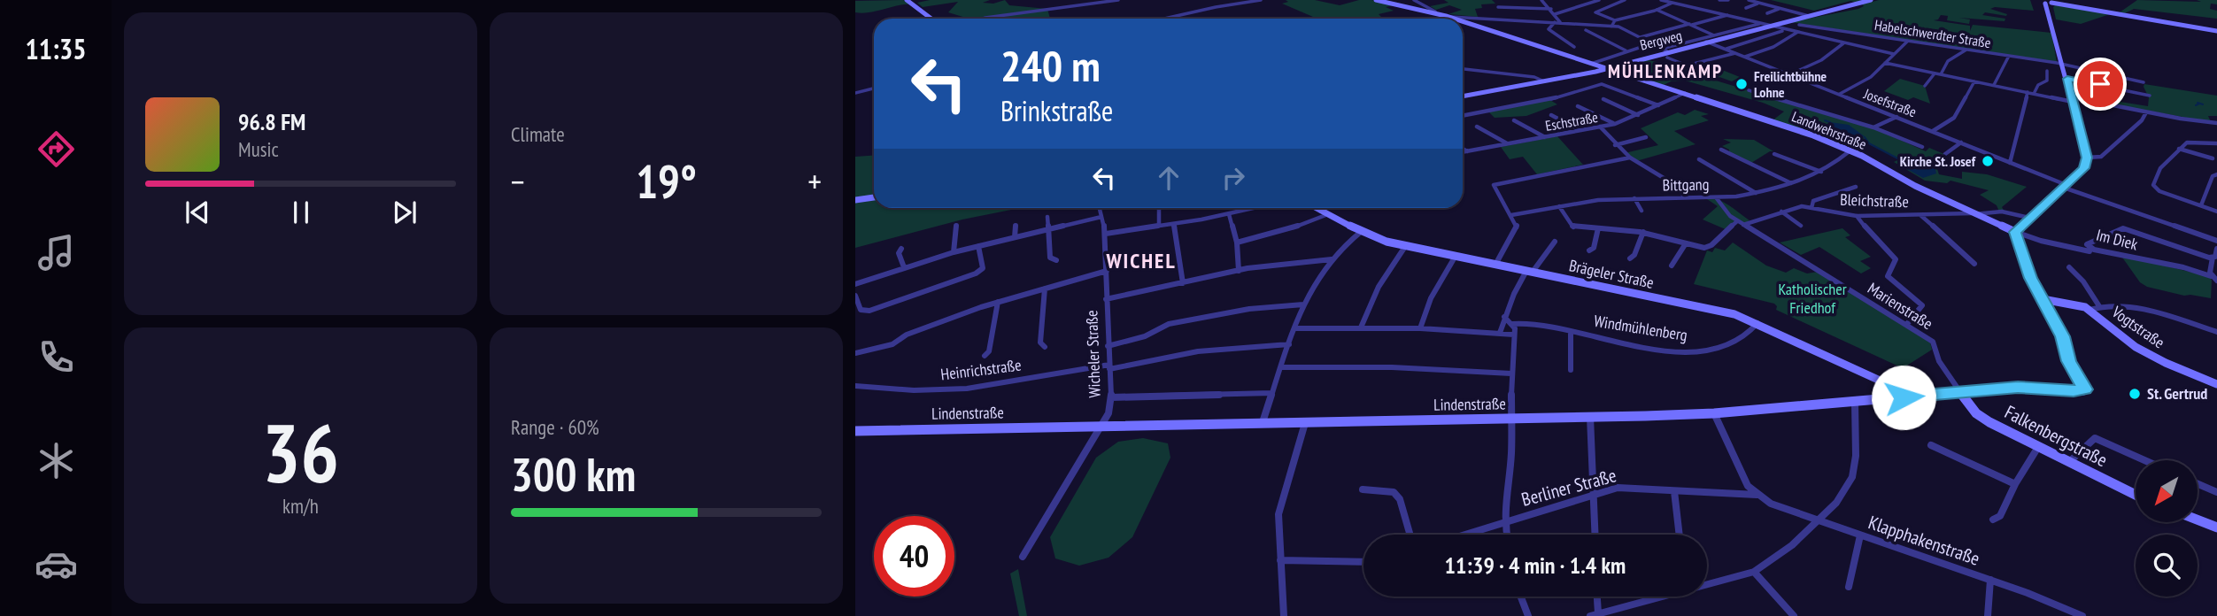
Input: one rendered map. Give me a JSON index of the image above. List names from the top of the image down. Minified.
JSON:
{"streets":{"street":["Habelschwerdter Straße","Bergweg","Josefstraße","Eschstraße","Landwehrstraße","Bittgang","Bleichstraße","Im Diek","Brägeler Straße","Marienstraße","Vogtstraße","Windmühlenberg","Wicheler Straße","Heinrichstraße","Lindenstraße","Falkenbergstraße","Berliner Straße","Klapphakenstraße"]},"crossings":[["Bergweg","Josefstraße"],["Bergweg","Landwehrstraße"],["Eschstraße","Landwehrstraße"],["Landwehrstraße","Bittgang"],["Landwehrstraße","Bleichstraße"],["Bittgang","Marienstraße"],["Bleichstraße","Marienstraße"],["Brägeler Straße","Windmühlenberg"],["Brägeler Straße","Lindenstraße"],["Marienstraße","Lindenstraße"],["Marienstraße","Falkenbergstraße"],["Vogtstraße","Lindenstraße"],["Wicheler Straße","Heinrichstraße"],["Wicheler Straße","Lindenstraße"],["Lindenstraße","Falkenbergstraße"],["Berliner Straße","Klapphakenstraße"]],"districts":["MÜHLENKAMP","WICHEL"],"parks":["Katholischer Friedhof"],"places":["Freilichtbühne Lohne","Kirche St. Josef","St. Gertrud"],"north":"bottom left","page":{"tabs":"11:35","tile":["Climate",["36","km/h"],["Range · 60%","300 km"]],"turn":["240 m","Brinkstraße"],"song":["96.8 FM","Music"],"heat":["−","19°","+"],"limit":"40","trip":"11:39 · 4 min · 1.4 km"}}
